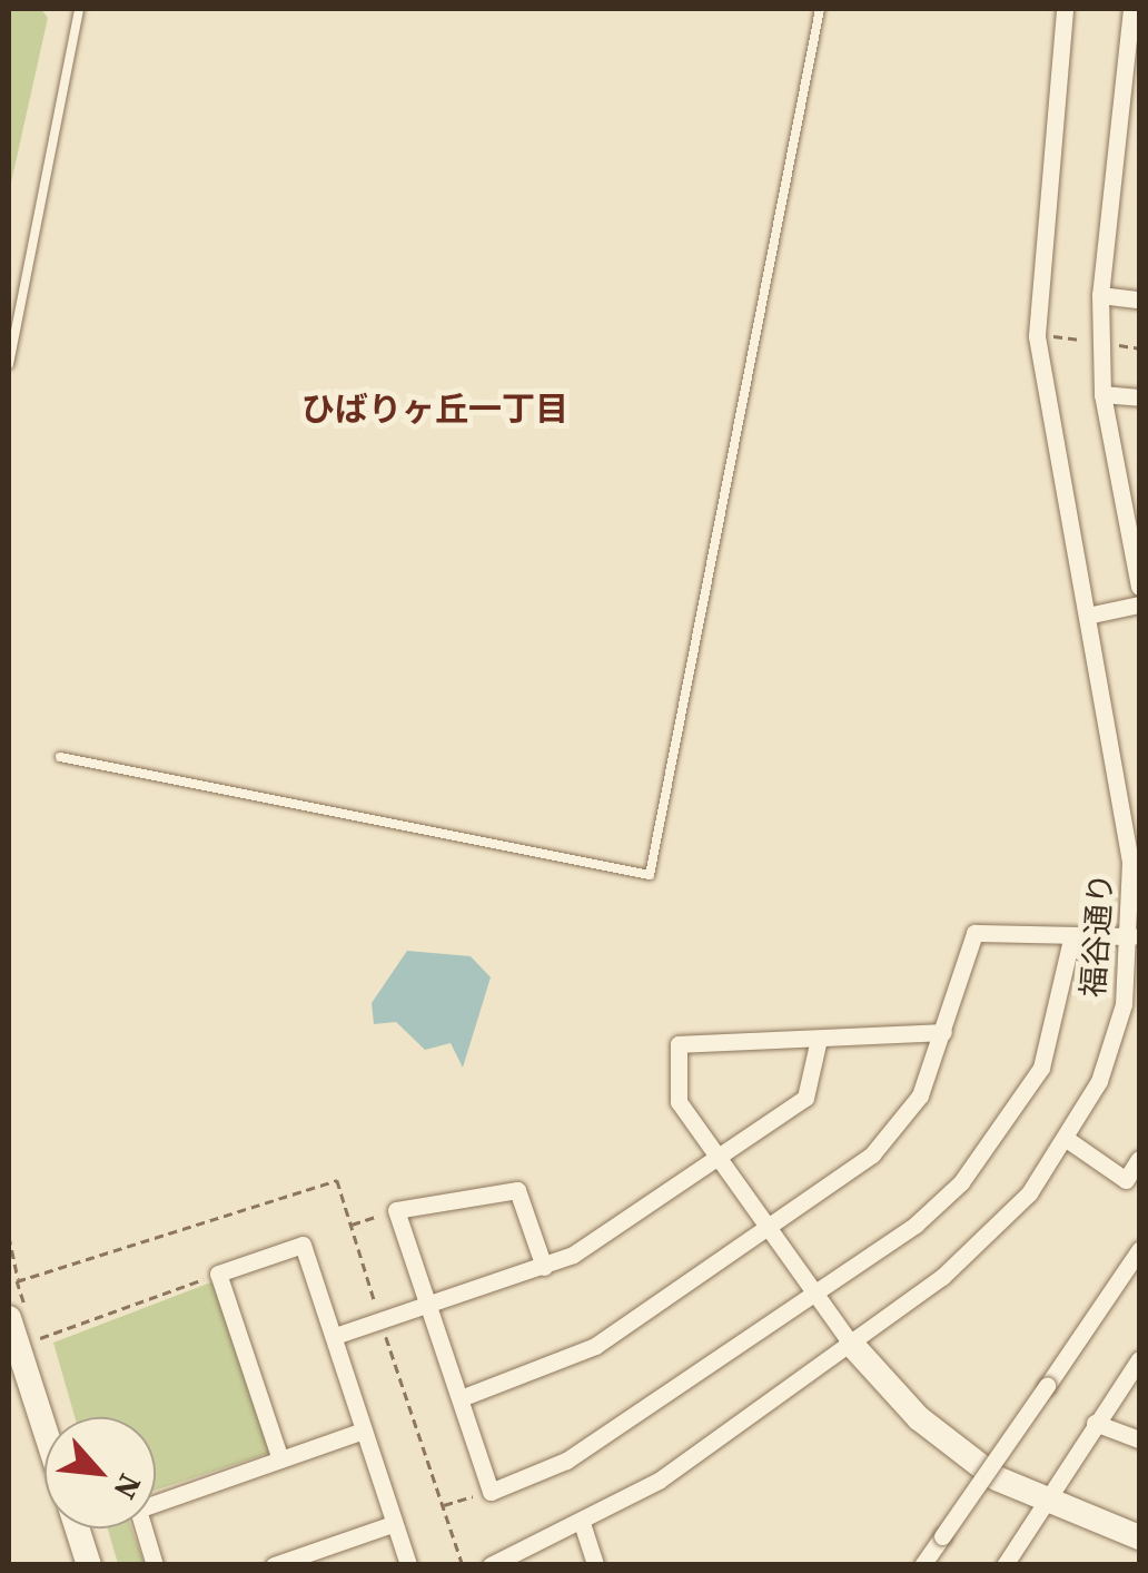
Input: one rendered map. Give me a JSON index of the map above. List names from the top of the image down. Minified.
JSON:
{"streets":{"street":["福谷通り"]},"districts":["ひばりヶ丘一丁目"],"north":"bottom right"}
